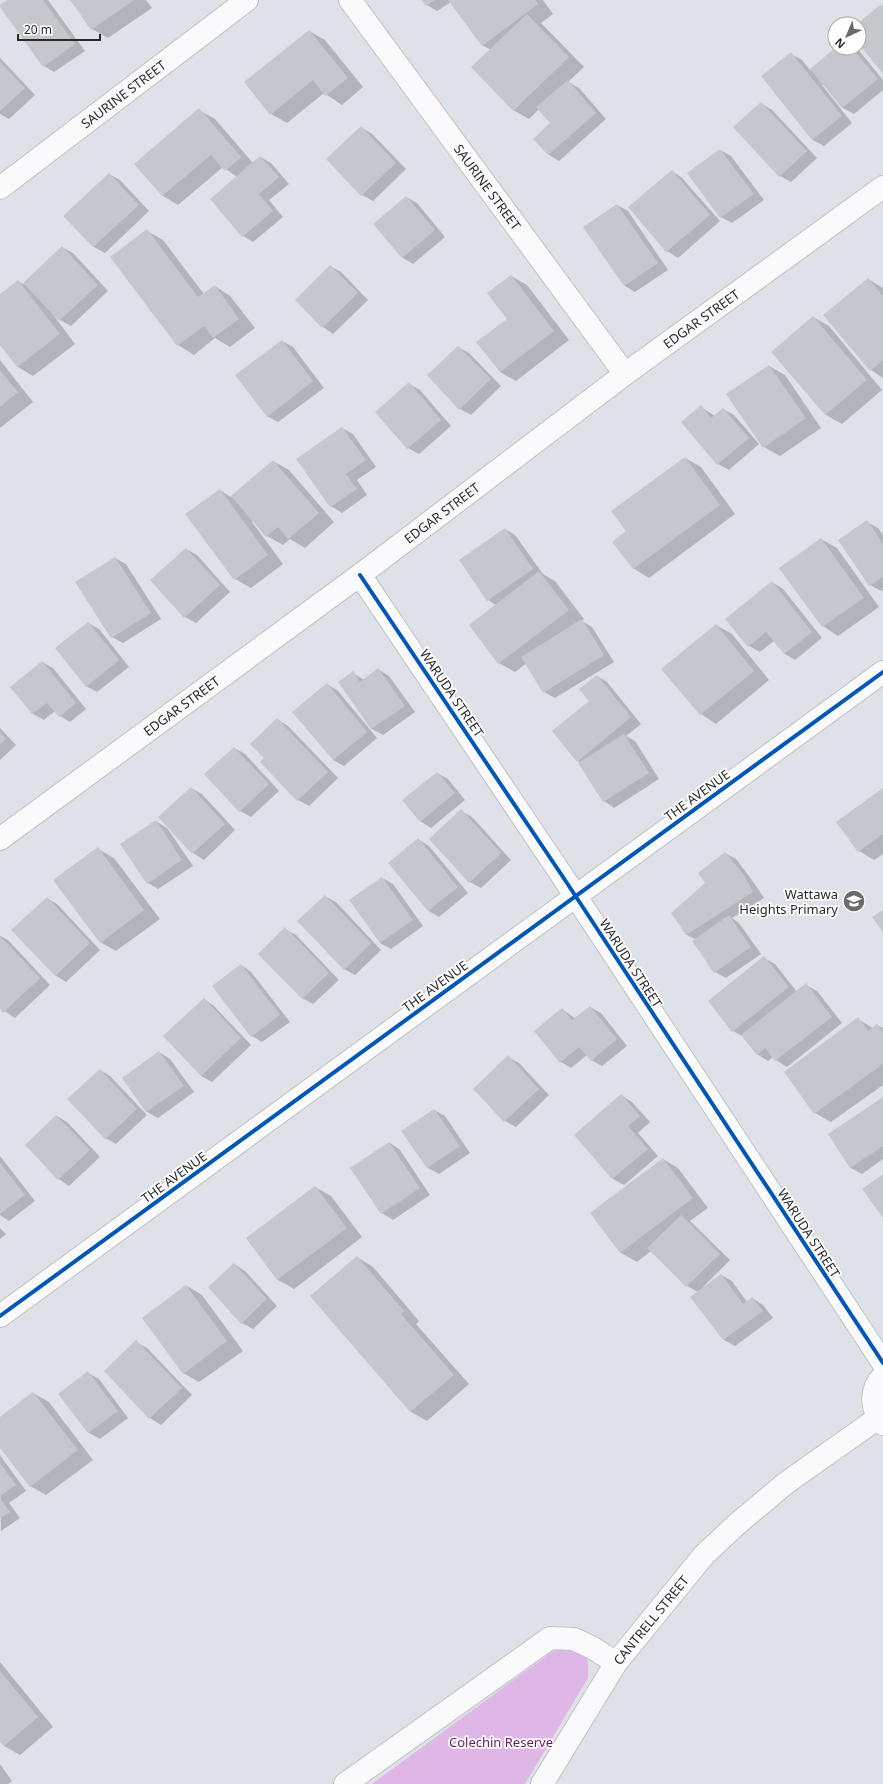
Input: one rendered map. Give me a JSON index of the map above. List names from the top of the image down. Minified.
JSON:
{"streets":{"street":["SAURINE STREET","EDGAR STREET","WARUDA STREET","THE AVENUE","CANTRELL STREET"]},"crossings":[["SAURINE STREET","EDGAR STREET"],["EDGAR STREET","WARUDA STREET"],["WARUDA STREET","THE AVENUE"]],"parks":["Colechin Reserve"],"places":{"school or university":["Wattawa Heights Primary"]},"scale_bar":"20 m","north":"bottom left"}
